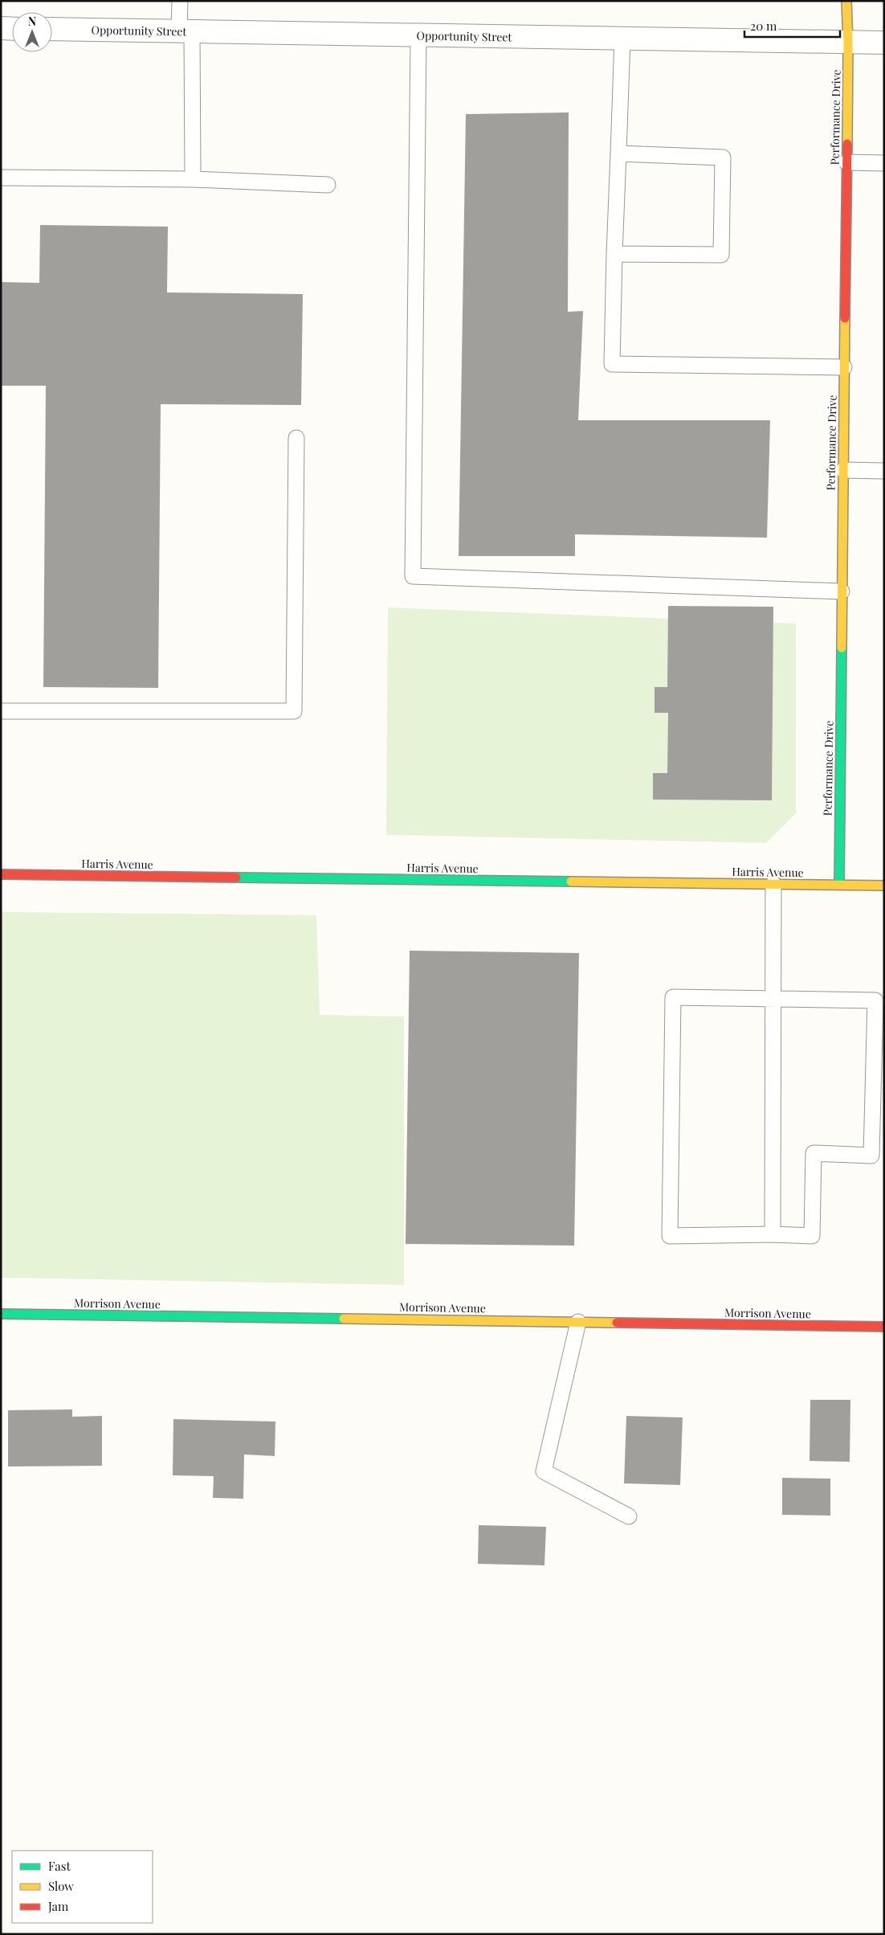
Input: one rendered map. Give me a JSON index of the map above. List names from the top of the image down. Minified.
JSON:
{"streets":{"street":["Opportunity Street","Performance Drive","Harris Avenue","Morrison Avenue"]},"crossings":[["Opportunity Street","Performance Drive"],["Performance Drive","Harris Avenue"]],"legend":["Fast","Slow","Jam"],"scale_bar":"20 m","north":"top"}
